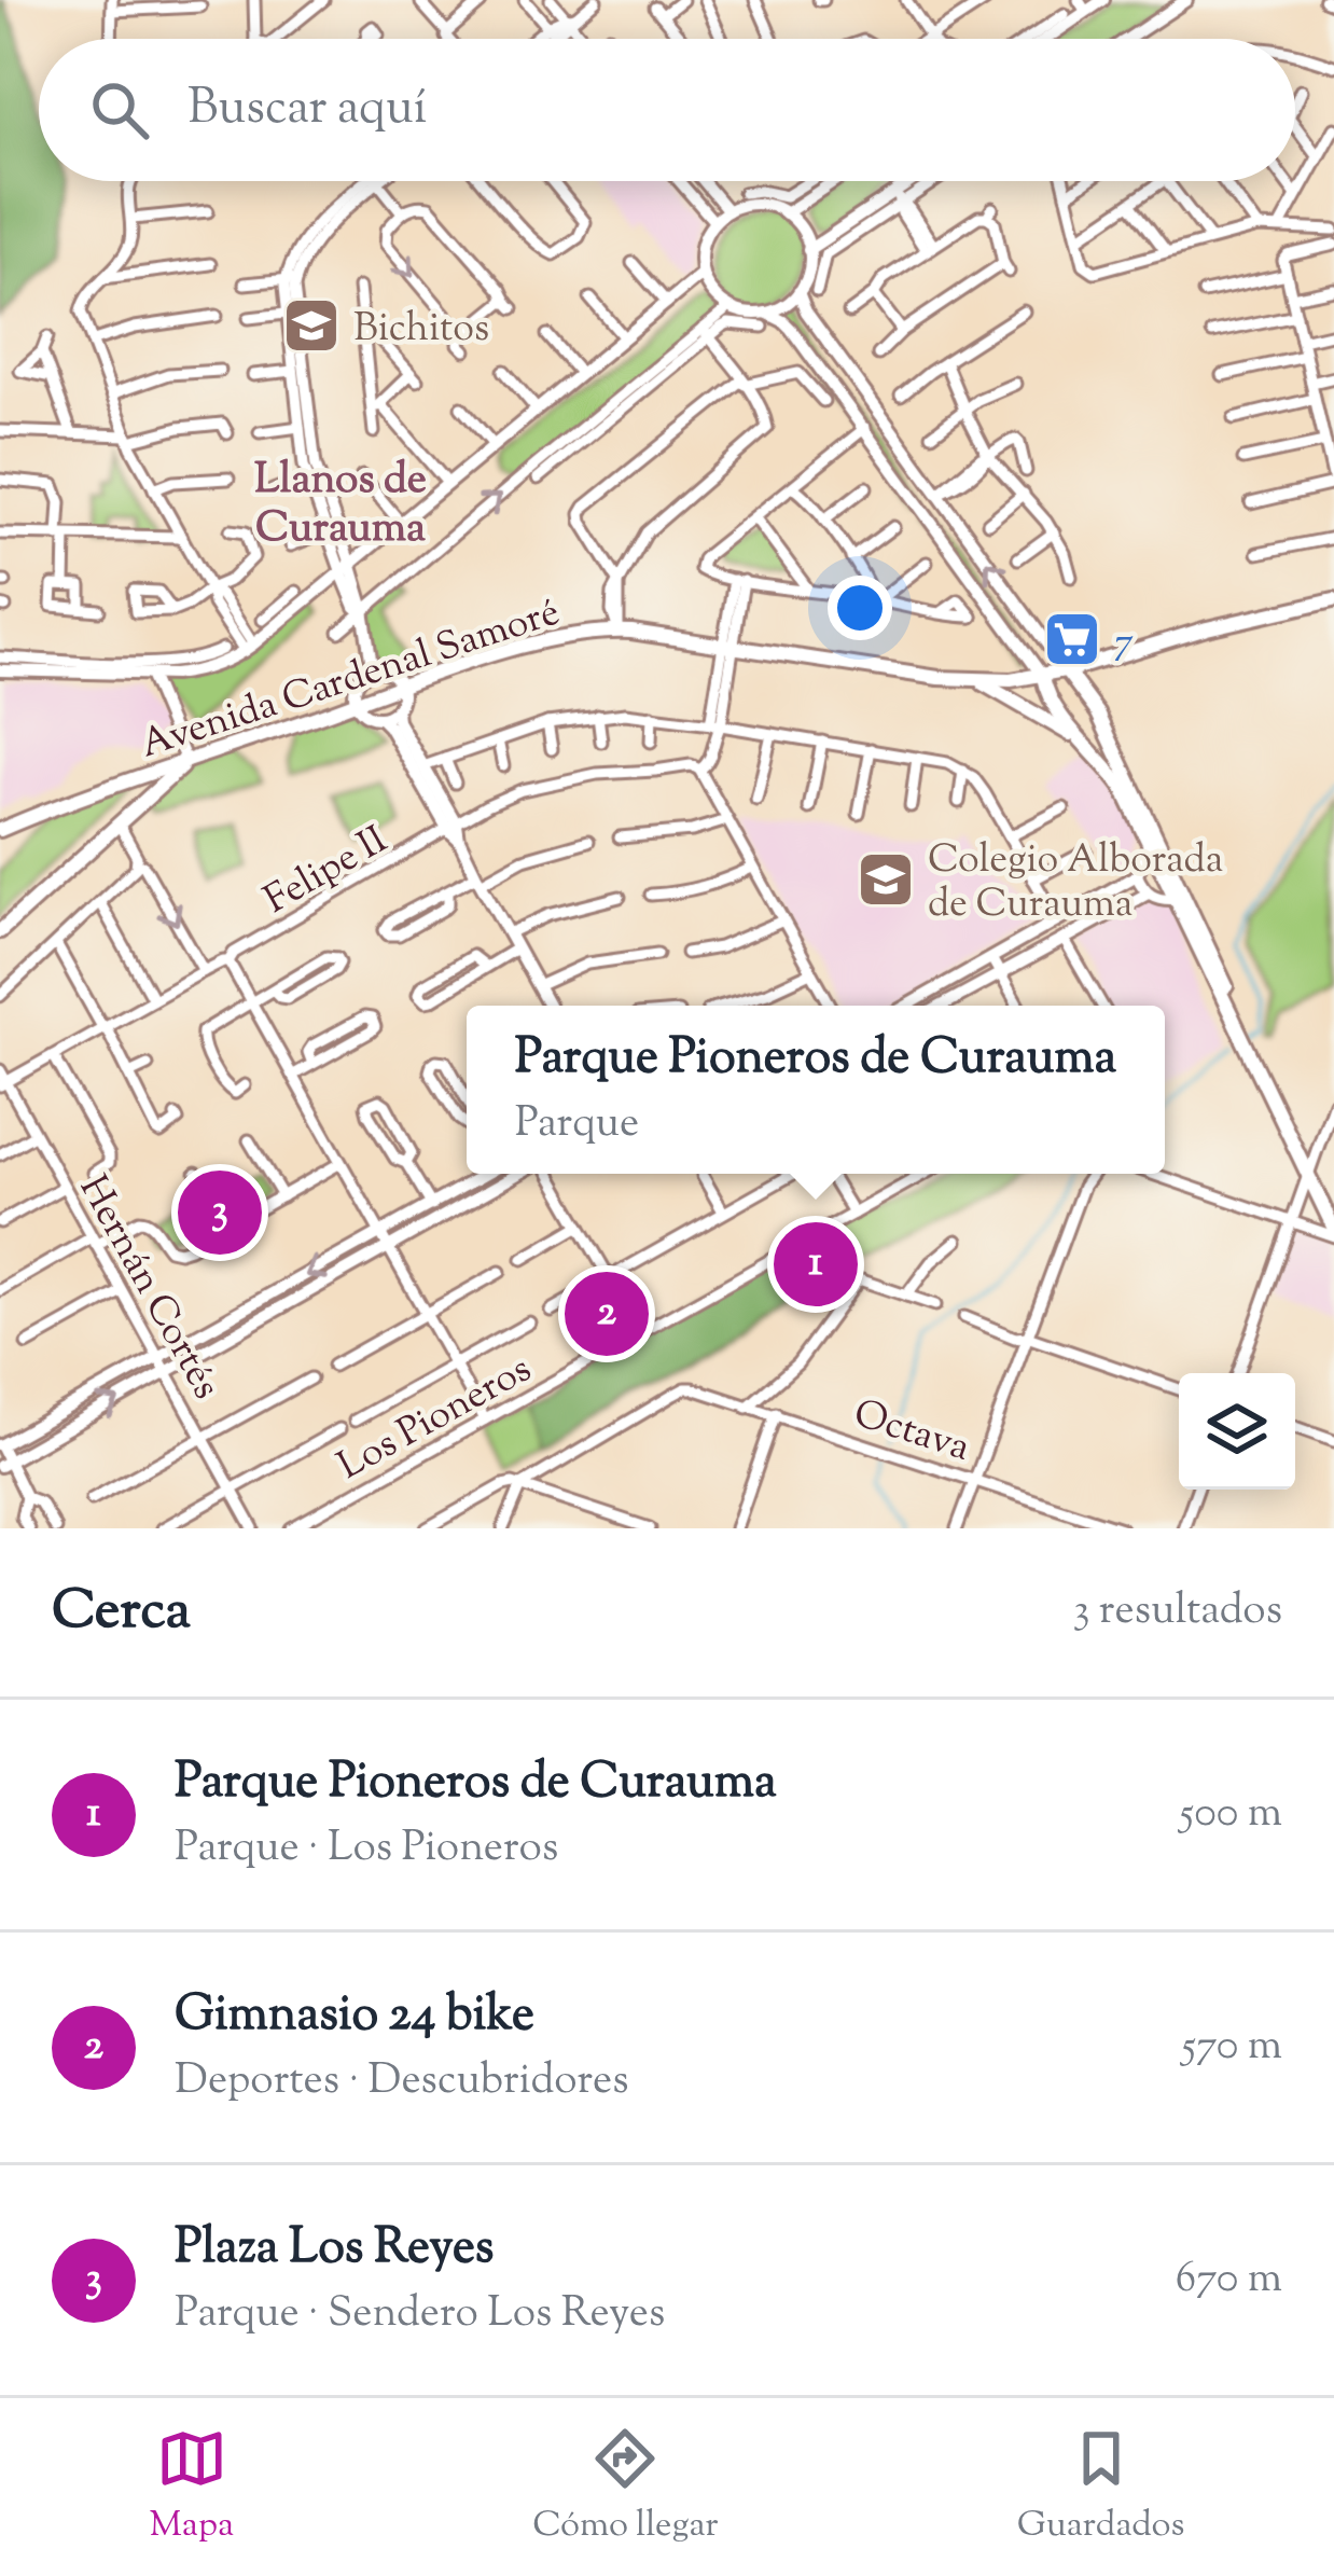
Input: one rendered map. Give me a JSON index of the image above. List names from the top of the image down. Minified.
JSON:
{"streets":{"main road":["Avenida Cardenal Samoré"],"street":["Felipe II","Hernán Cortés","Los Pioneros","Octava"]},"crossings":[["Felipe II","Hernán Cortés"]],"districts":["Llanos de Curauma"],"places":{"school or university":["Bichitos","Colegio Alborada de Curauma"],"supermarket":["7"]},"page":{"search":"Buscar aquí","popup":["Parque Pioneros de Curauma","Parque"],"pins":["3","1","2"],"heading":["Cerca","3 resultados"],"list":[{"mark":"1","name":"Parque Pioneros de Curauma","note":"Parque · Los Pioneros","value":"500 m"},{"mark":"2","name":"Gimnasio 24 bike","note":"Deportes · Descubridores","value":"570 m"},{"mark":"3","name":"Plaza Los Reyes","note":"Parque · Sendero Los Reyes","value":"670 m"}],"nav":["Mapa","Cómo llegar","Guardados"]}}
